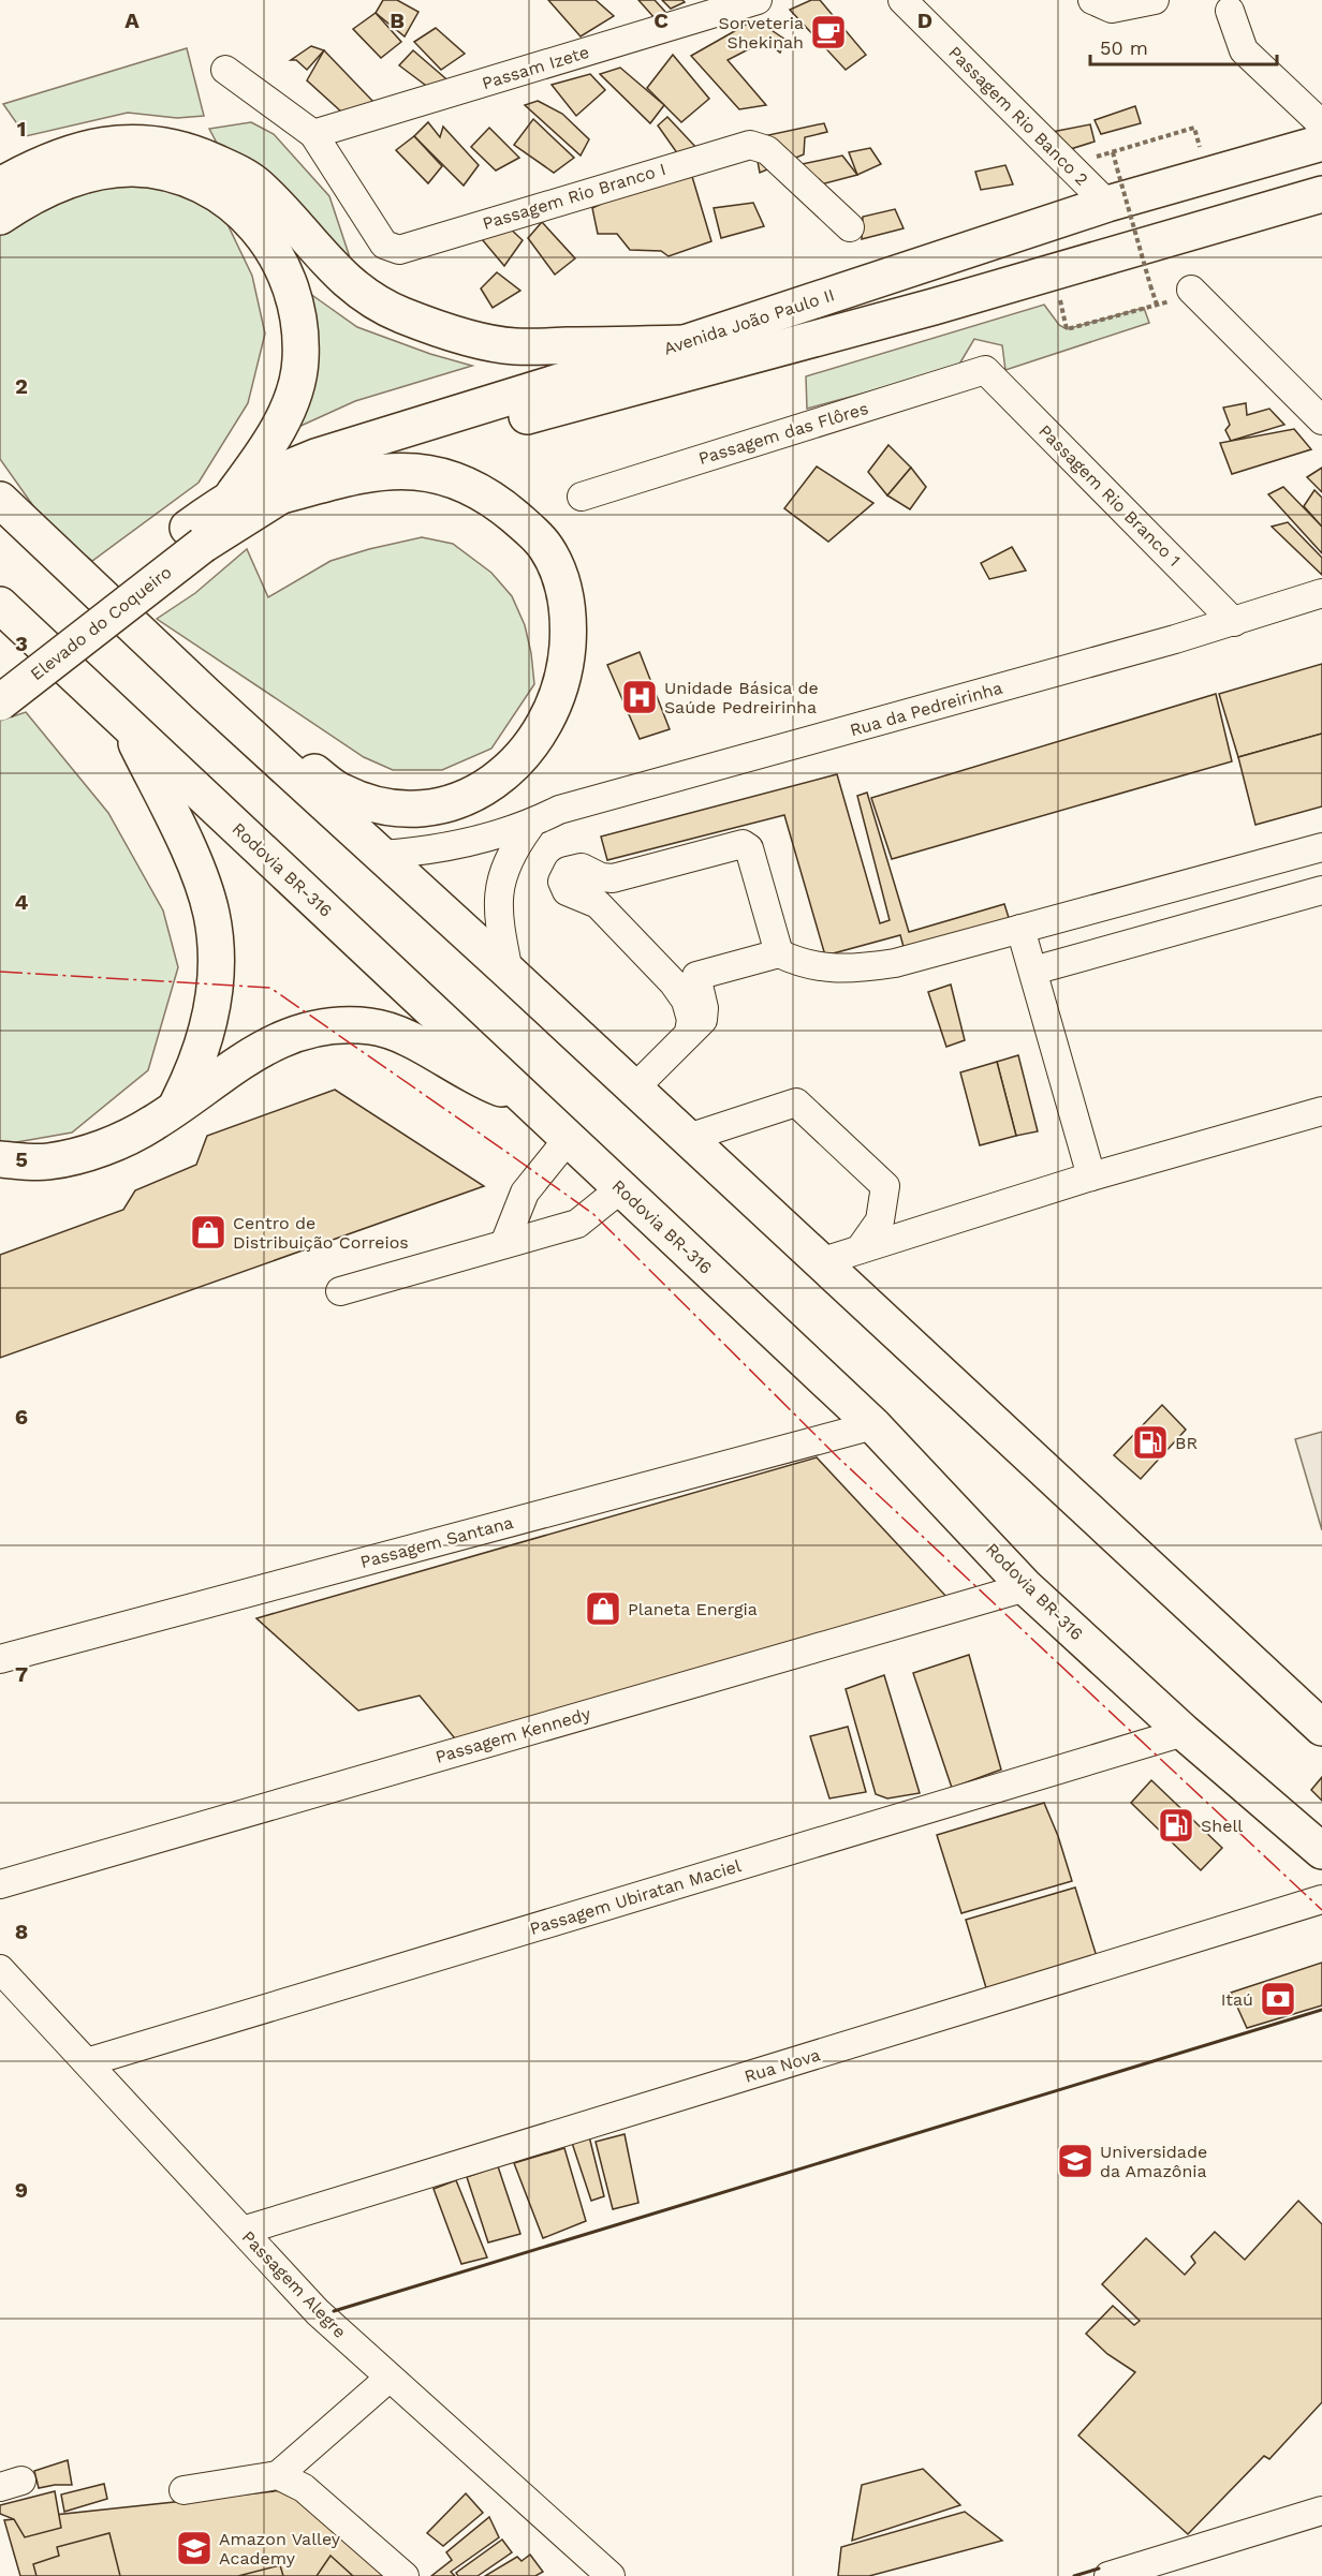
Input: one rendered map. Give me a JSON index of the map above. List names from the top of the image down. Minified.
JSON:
{"streets":{"main road":["Avenida João Paulo II","Elevado do Coqueiro","Rodovia BR-316"],"street":["Passam Izete","Passagem Rio Banco 2","Passagem Rio Branco I","Passagem das Flôres","Passagem Rio Branco 1","Rua da Pedreirinha","Passagem Santana","Passagem Kennedy","Passagem Ubiratan Maciel","Rua Nova","Passagem Alegre"]},"crossings":[["Passam Izete","Passagem Rio Branco I"],["Passagem Rio Banco 2","Avenida João Paulo II"],["Avenida João Paulo II","Elevado do Coqueiro"],["Passagem das Flôres","Passagem Rio Branco 1"],["Passagem Rio Branco 1","Rua da Pedreirinha"],["Rodovia BR-316","Passagem Santana"],["Rodovia BR-316","Passagem Kennedy"],["Rodovia BR-316","Passagem Ubiratan Maciel"],["Passagem Ubiratan Maciel","Passagem Alegre"],["Rua Nova","Passagem Alegre"]],"places":{"cafe":["Sorveteria Shekinah"],"hospital":["Unidade Básica de Saúde Pedreirinha"],"shop":["Centro de Distribuição Correios","Planeta Energia"],"fuel station":["BR","Shell"],"bank":["Itaú"],"school or university":["Universidade da Amazônia","Amazon Valley Academy"]},"scale_bar":"50 m","grid":{"columns":["A","B","C","D"],"rows":["1","2","3","4","5","6","7","8","9"]}}
